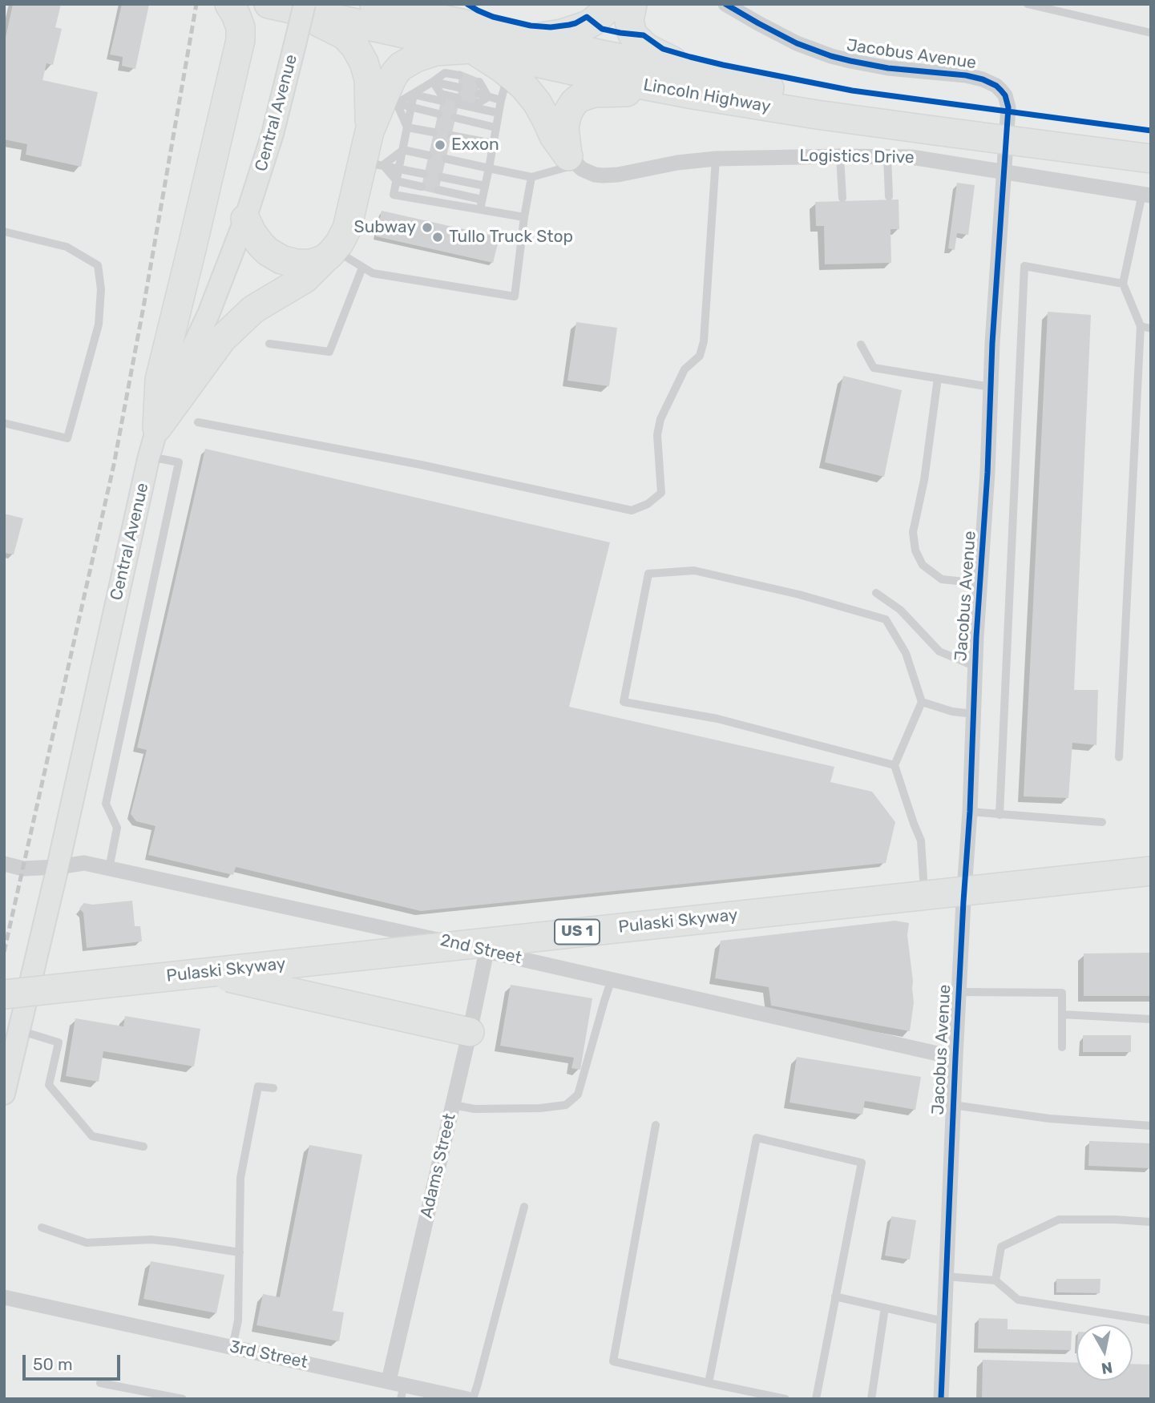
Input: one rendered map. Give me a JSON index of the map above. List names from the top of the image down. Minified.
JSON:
{"streets":{"highway":["Lincoln Highway","Pulaski Skyway","US 1"],"main road":["Central Avenue"],"street":["Jacobus Avenue","Logistics Drive","2nd Street","Adams Street","3rd Street"]},"crossings":[["Jacobus Avenue","Logistics Drive"],["Jacobus Avenue","2nd Street"],["Lincoln Highway","Central Avenue"],["Central Avenue","2nd Street"],["2nd Street","Adams Street"],["Adams Street","3rd Street"]],"places":["Exxon","Subway","Tullo Truck Stop"],"scale_bar":"50 m","north":"bottom"}
